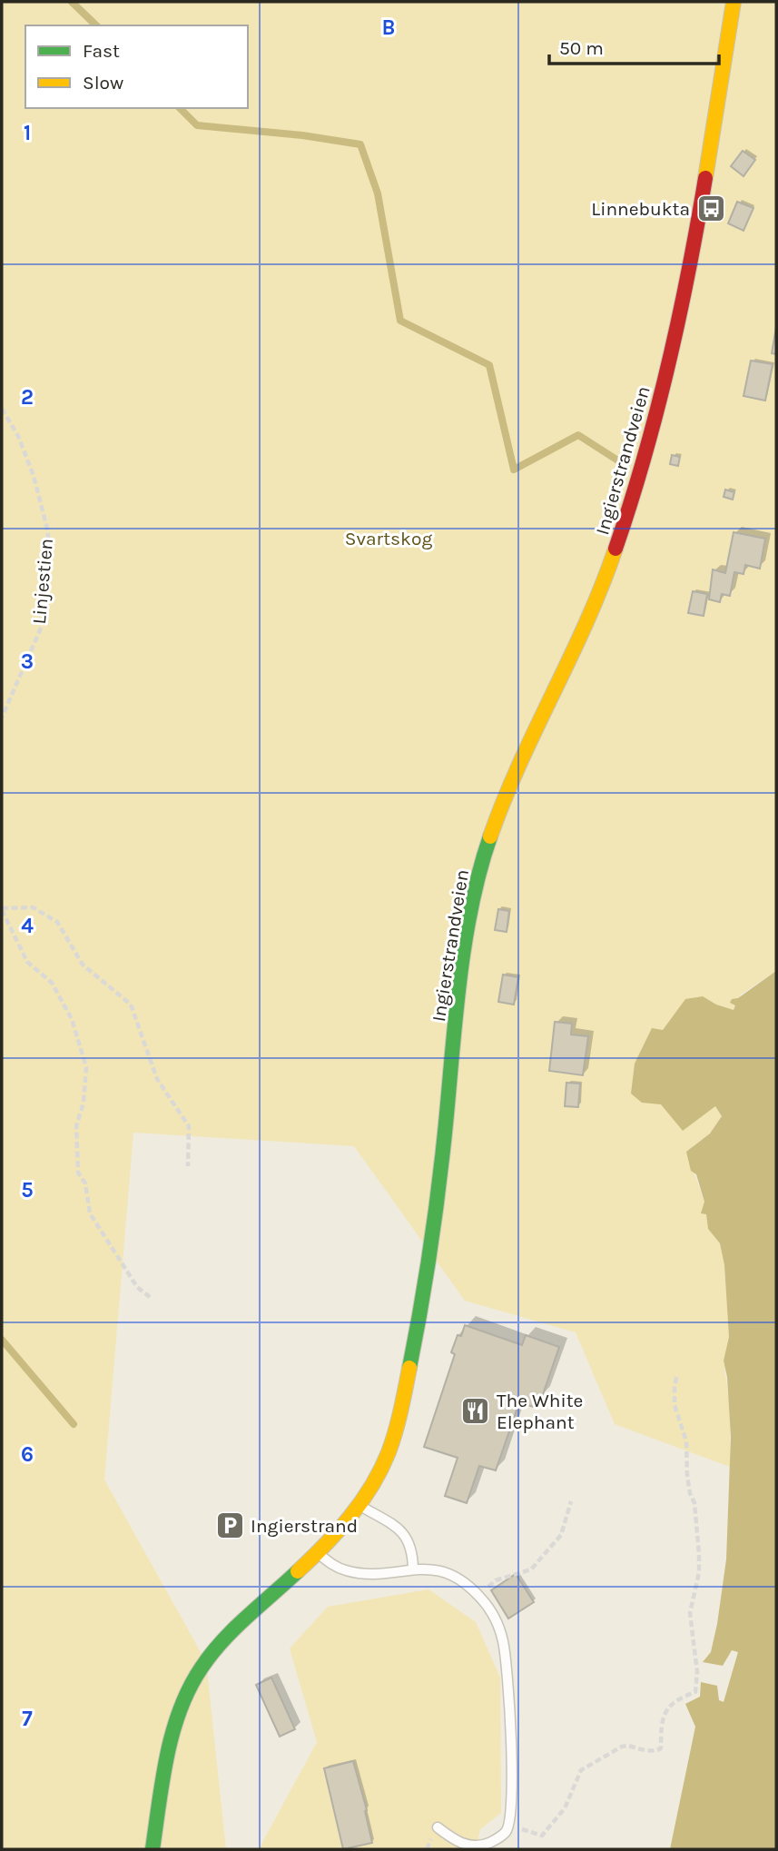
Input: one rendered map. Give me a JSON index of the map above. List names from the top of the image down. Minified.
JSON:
{"streets":{"main road":["Ingierstrandveien"],"path":["Linjestien"]},"parks":["Svartskog"],"places":{"bus stop":["Linnebukta"],"restaurant":["The White Elephant"],"parking":["Ingierstrand"]},"legend":["Fast","Slow"],"scale_bar":"50 m","grid":{"columns":["B"],"rows":["1","2","3","4","5","6","7"]}}
